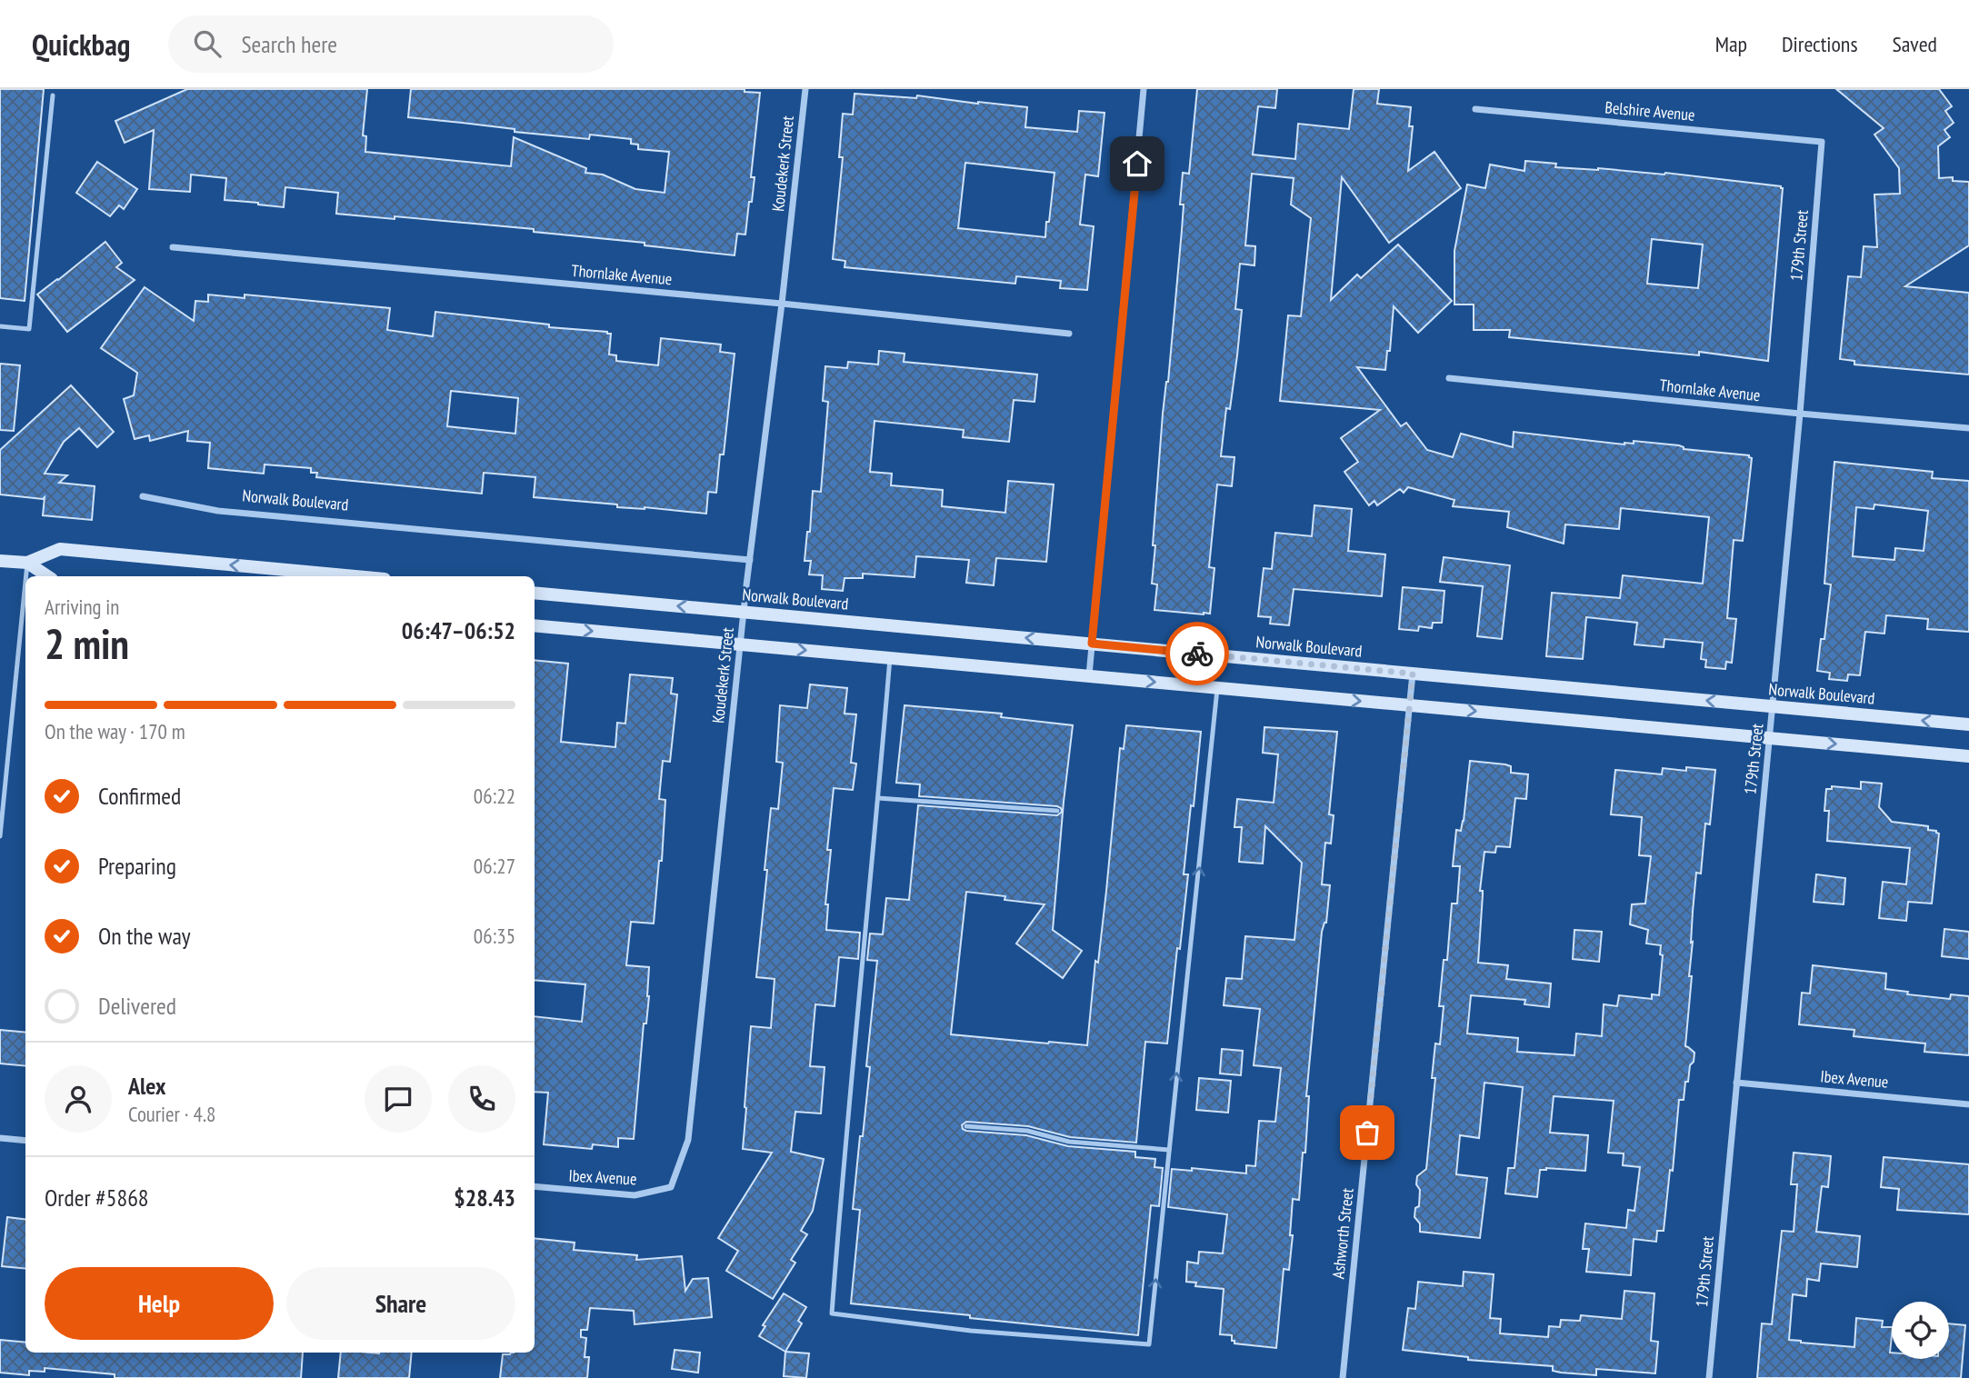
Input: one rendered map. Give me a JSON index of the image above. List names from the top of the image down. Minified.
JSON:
{"streets":{"main road":["Norwalk Boulevard"],"street":["Belshire Avenue","Koudekerk Street","179th Street","Thornlake Avenue","Ibex Avenue","Ashworth Street"]},"crossings":[["Belshire Avenue","179th Street"],["Koudekerk Street","Thornlake Avenue"],["Koudekerk Street","Norwalk Boulevard"],["Koudekerk Street","Ibex Avenue"],["179th Street","Thornlake Avenue"],["179th Street","Norwalk Boulevard"],["179th Street","Ibex Avenue"],["Norwalk Boulevard","Ashworth Street"]],"page":{"header":"Quickbag","search":"Search here","nav":["Map","Directions","Saved"],"heading":["2 min","Arriving in","06:47–06:52"],"panel":["Alex","Courier · 4.8","Order #5868","$28.43"],"bar":"On the way · 170 m","list":[["Confirmed","06:22"],["Preparing","06:27"],["On the way","06:35"],"Delivered"],"buttons":["Help","Share"]}}
